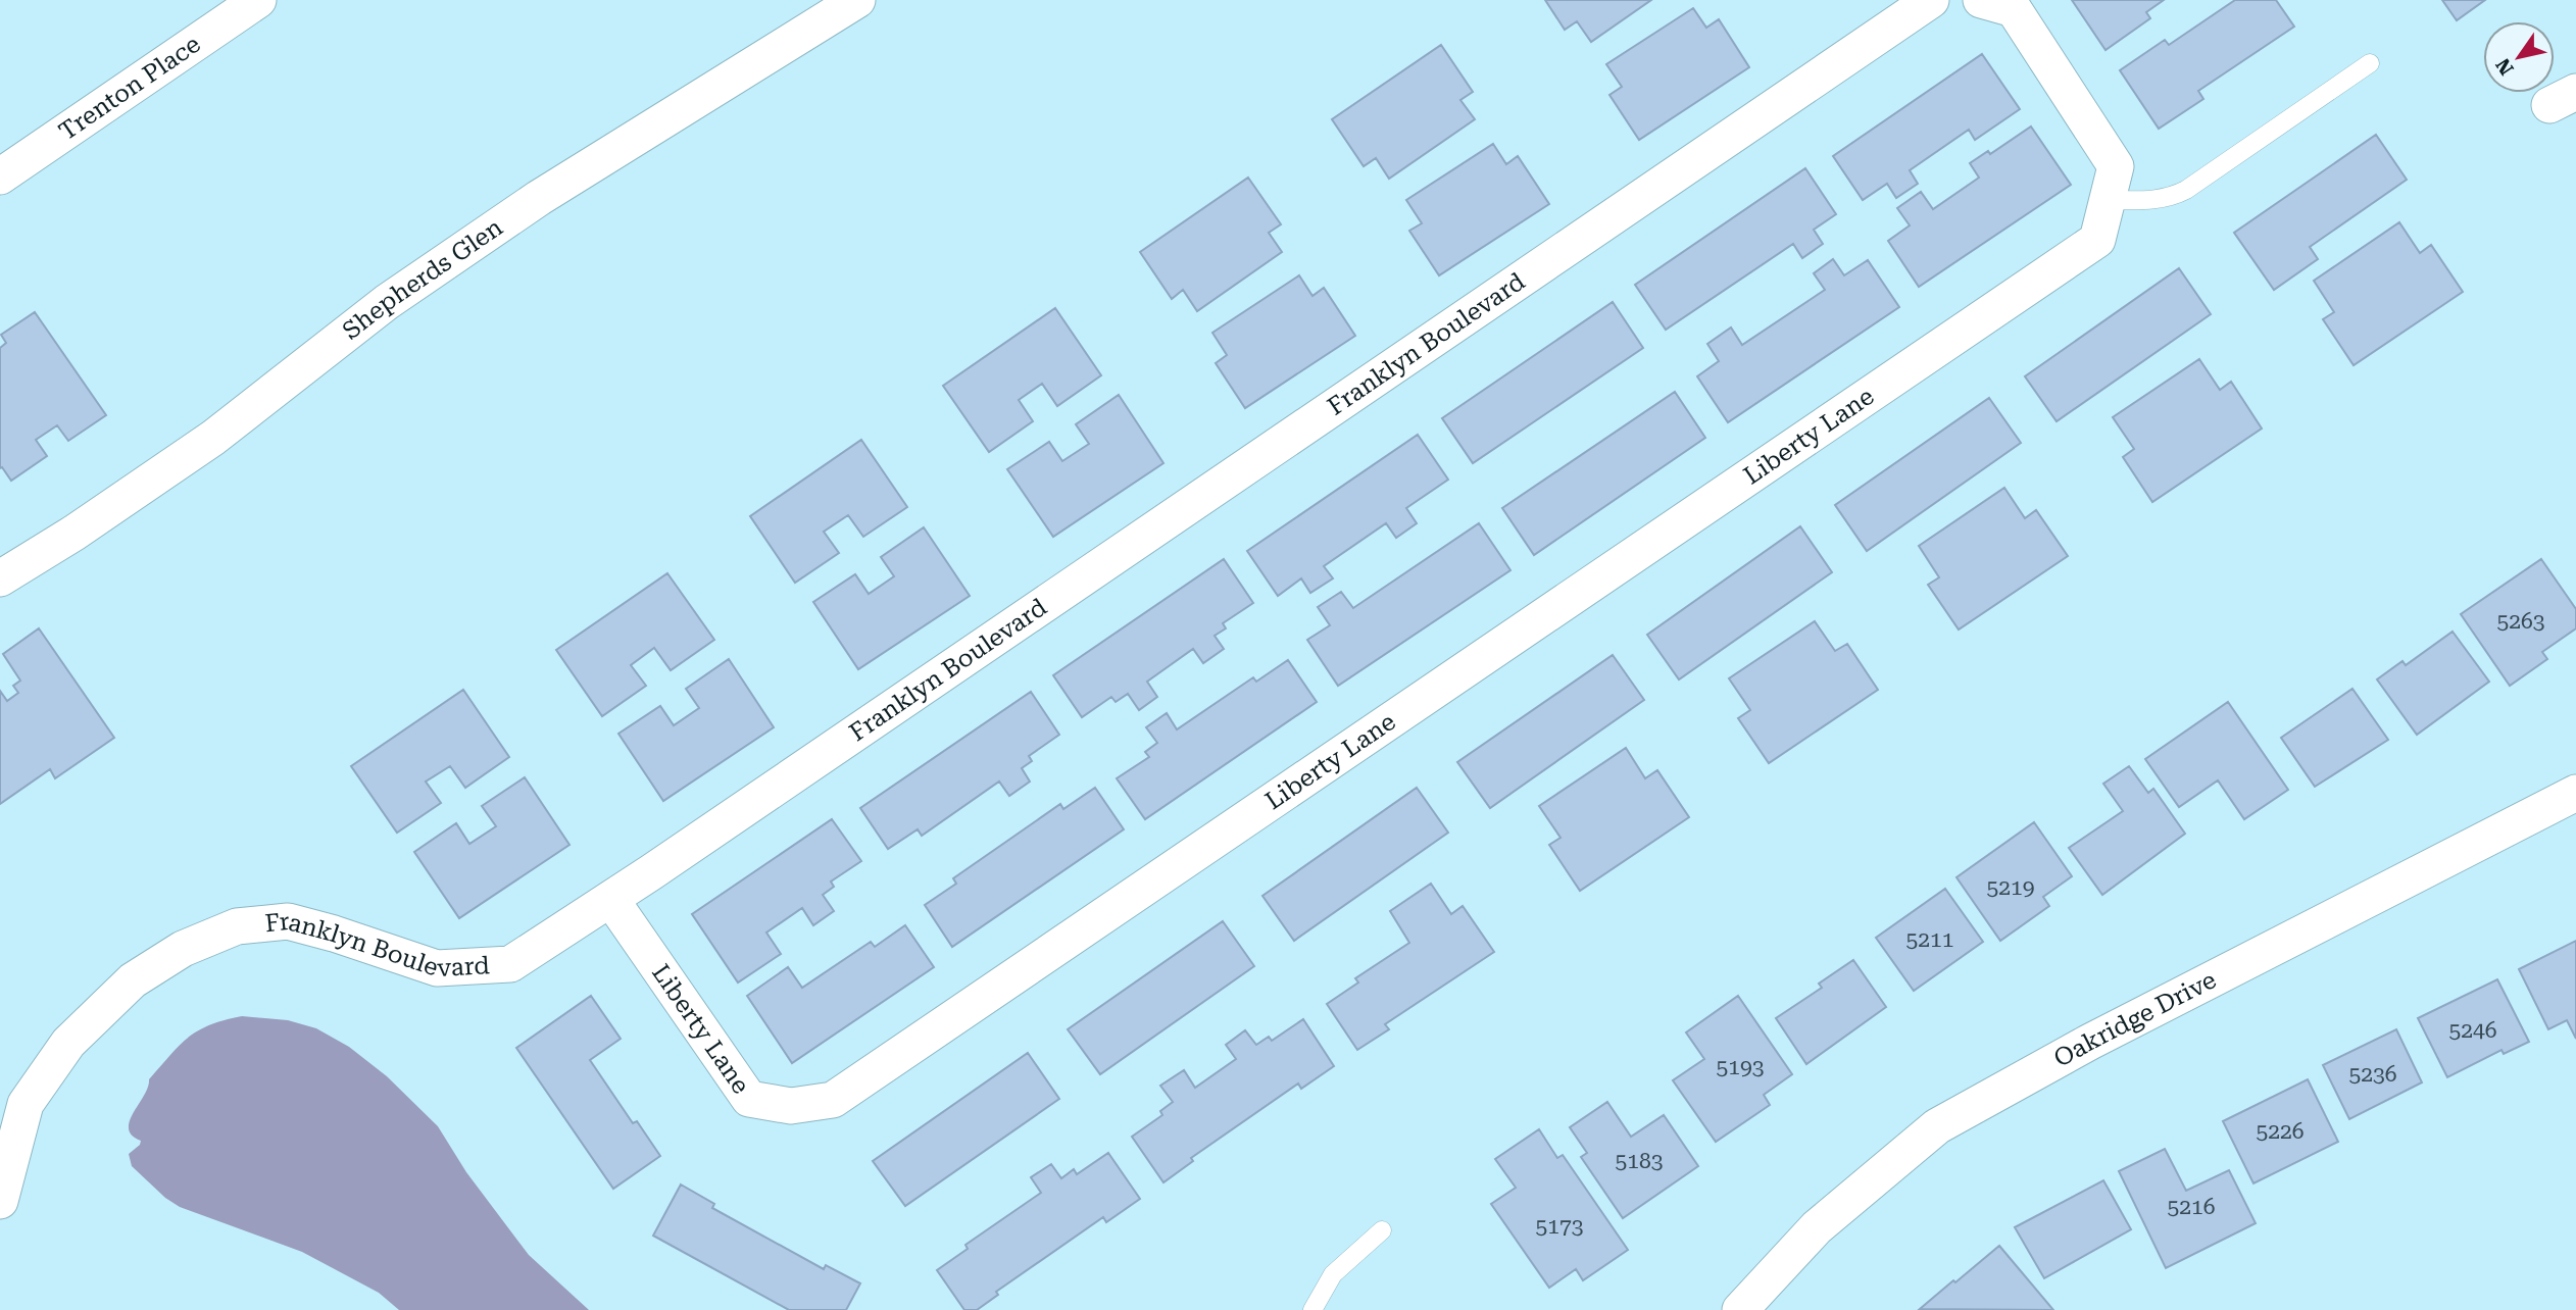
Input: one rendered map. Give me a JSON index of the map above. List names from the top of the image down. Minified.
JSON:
{"streets":{"street":["Trenton Place","Shepherds Glen","Franklyn Boulevard","Liberty Lane","Oakridge Drive"]},"crossings":[["Franklyn Boulevard","Liberty Lane"]],"house_numbers":["5263","5219","5211","5246","5193","5236","5226","5183","5216","5173"],"north":"bottom left"}
